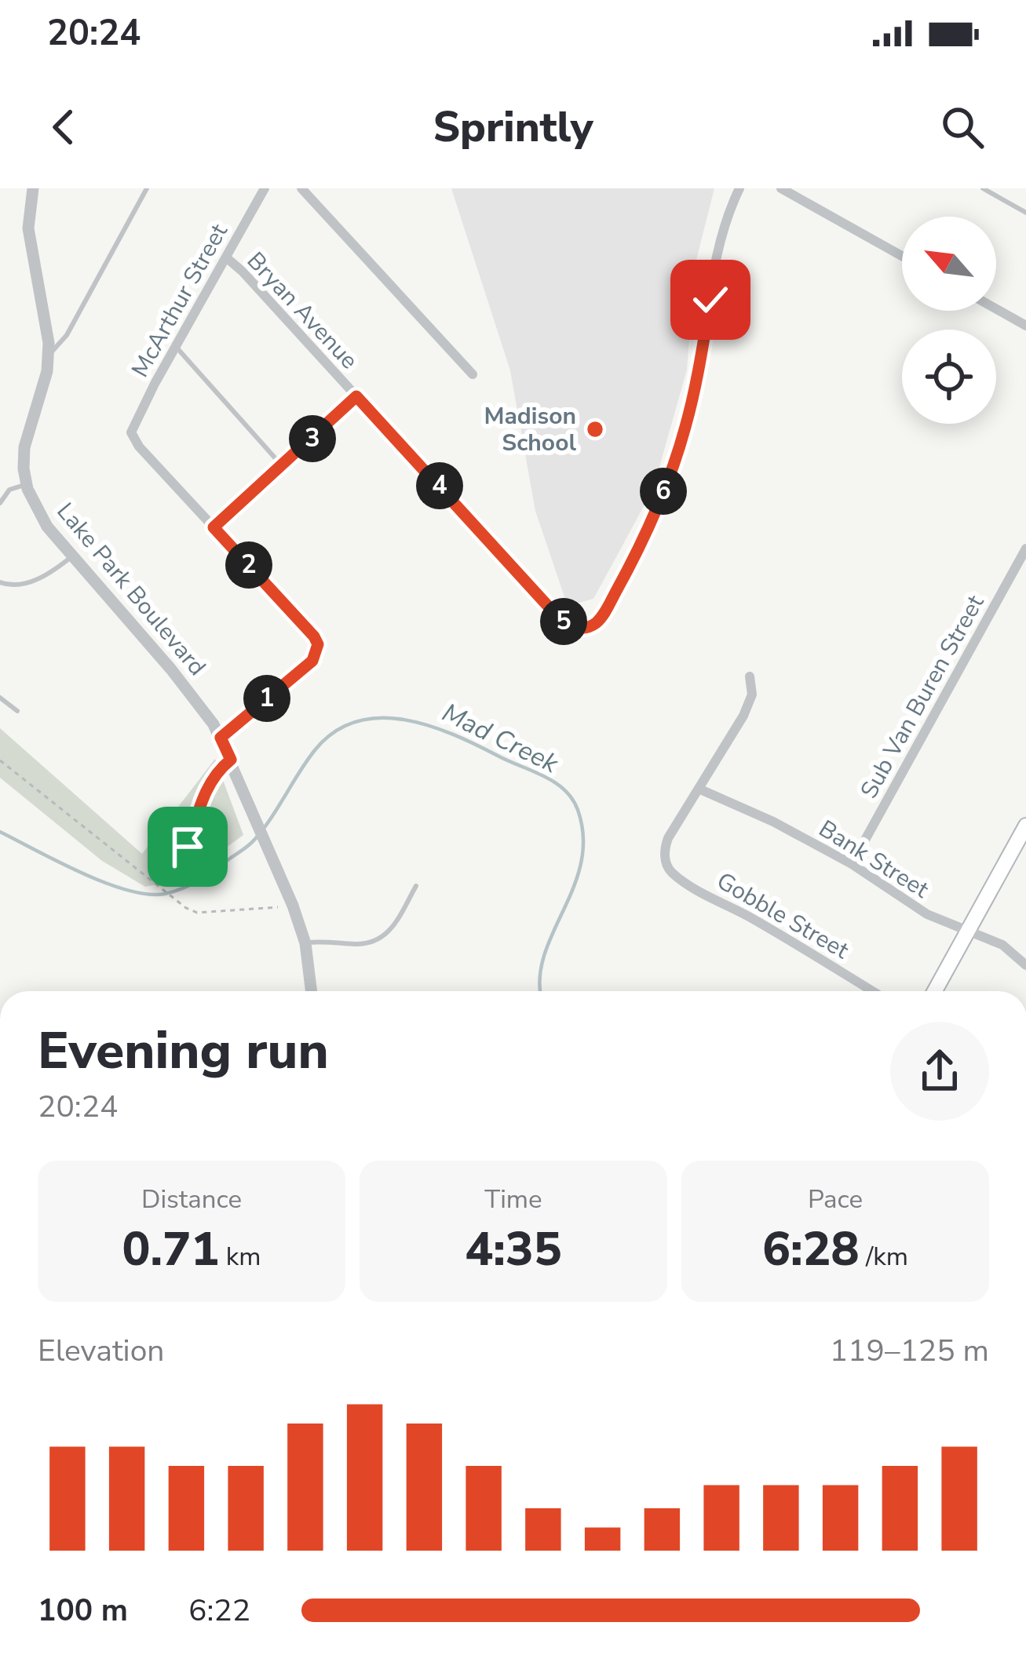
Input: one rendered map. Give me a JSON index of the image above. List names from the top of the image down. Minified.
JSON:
{"streets":{"street":["McArthur Street","Bryan Avenue","Lake Park Boulevard","Sub Van Buren Street","Bank Street","Gobble Street"]},"crossings":[["McArthur Street","Bryan Avenue"],["Sub Van Buren Street","Bank Street"],["Bank Street","Gobble Street"]],"water":["Mad Creek"],"places":["Madison School"],"north":"top left","page":{"status":"20:24","header":"Sprintly","pins":["3","4","6","2","5","1"],"heading":["Evening run","20:24"],"stats":[["Distance","0.71 km"],["Time","4:35"],["Pace","6:28 /km"]],"chart":["Elevation","119–125 m"],"list":[{"name":"100 m","note":"6:22"}]}}
